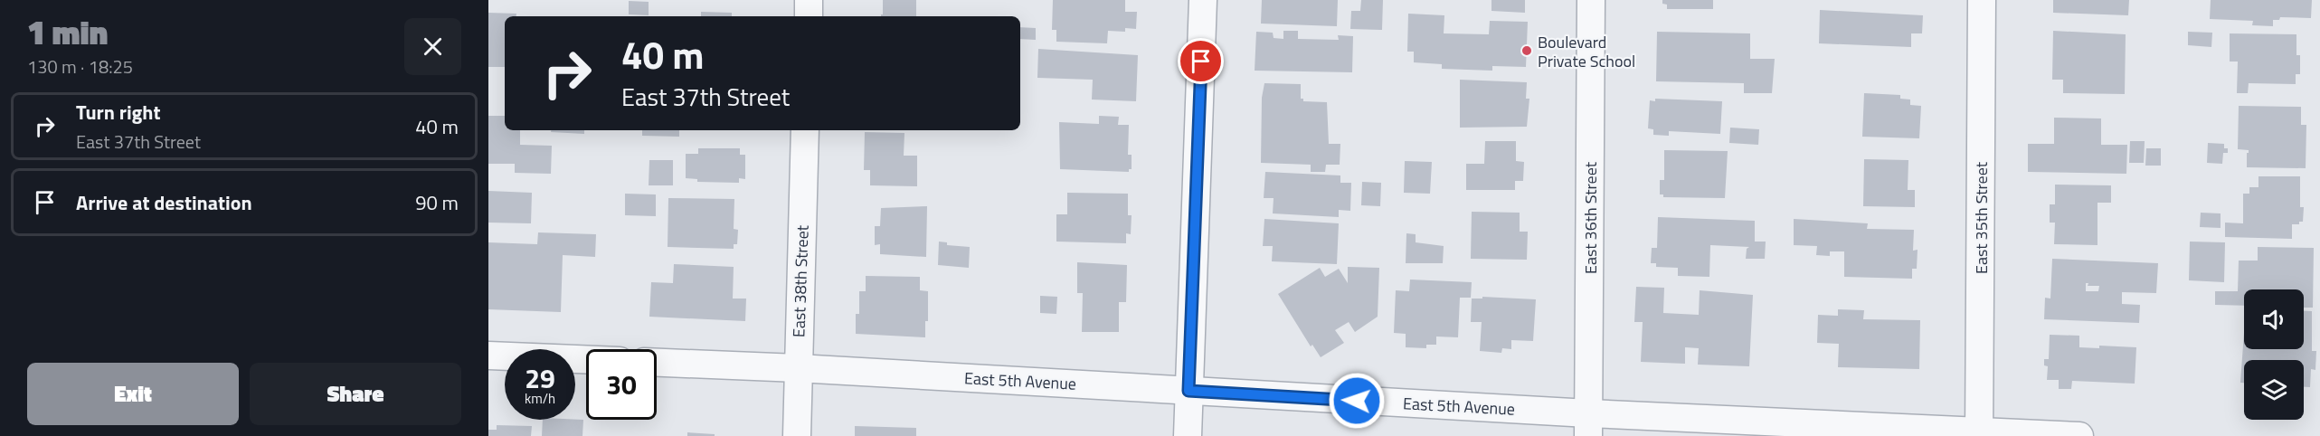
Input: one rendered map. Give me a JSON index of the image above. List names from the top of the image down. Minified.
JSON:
{"streets":{"street":["East 36th Street","East 35th Street","East 38th Street","East 5th Avenue"]},"crossings":[["East 36th Street","East 5th Avenue"],["East 35th Street","East 5th Avenue"],["East 38th Street","East 5th Avenue"]],"places":["Boulevard Private School"],"page":{"heading":["1 min","130 m · 18:25"],"turn":["40 m","East 37th Street"],"list":[{"name":"Turn right","note":"East 37th Street","value":"40 m"},{"name":"Arrive at destination","value":"90 m"}],"speed":"29 km/h","limit":"30","buttons":["Exit","Share"]}}
